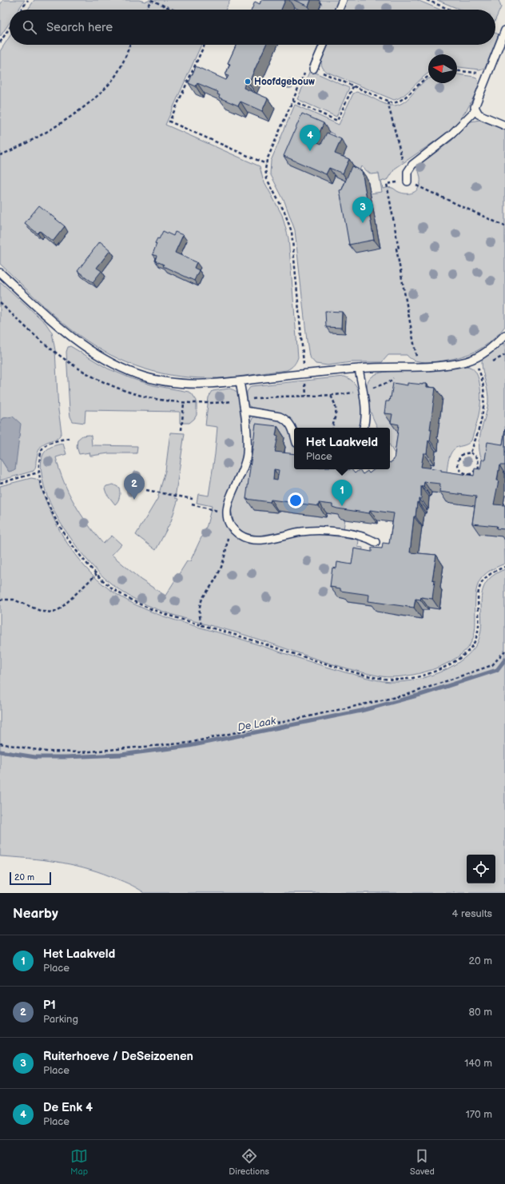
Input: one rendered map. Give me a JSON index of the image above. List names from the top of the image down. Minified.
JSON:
{"water":["De Laak"],"places":["Hoofdgebouw"],"scale_bar":"20 m","north":"left","page":{"search":"Search here","pins":["4","3","2","1"],"popup":["Het Laakveld","Place"],"scale":"20 m","heading":["Nearby","4 results"],"list":[{"mark":"1","name":"Het Laakveld","note":"Place","value":"20 m"},{"mark":"2","name":"P1","note":"Parking","value":"80 m"},{"mark":"3","name":"Ruiterhoeve / DeSeizoenen","note":"Place","value":"140 m"},{"mark":"4","name":"De Enk 4","note":"Place","value":"170 m"}],"nav":["Map","Directions","Saved"]}}
